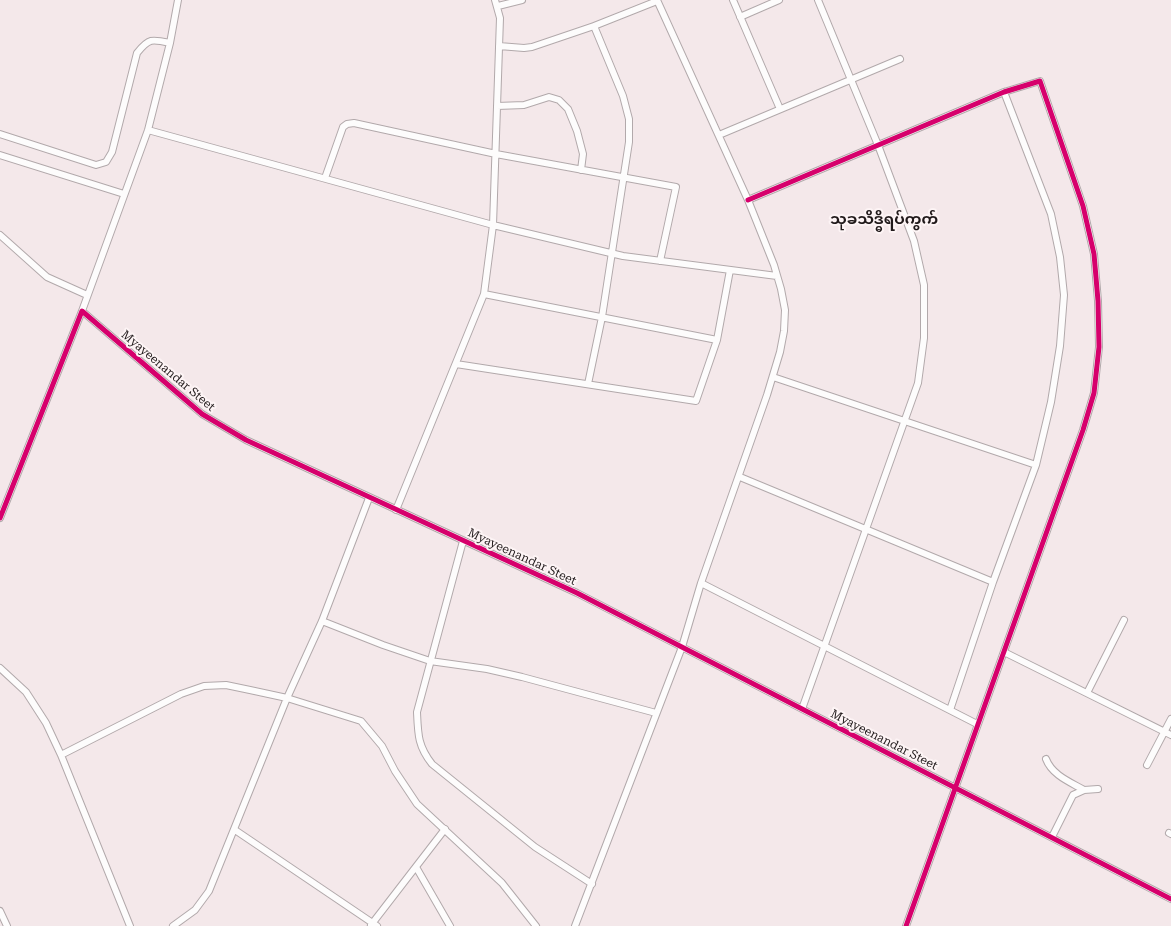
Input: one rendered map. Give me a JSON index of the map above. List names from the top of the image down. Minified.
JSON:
{"streets":{"street":["Myayeenandar Steet"]},"districts":["သုခသိဒ္ဓိရပ်ကွက်"]}
